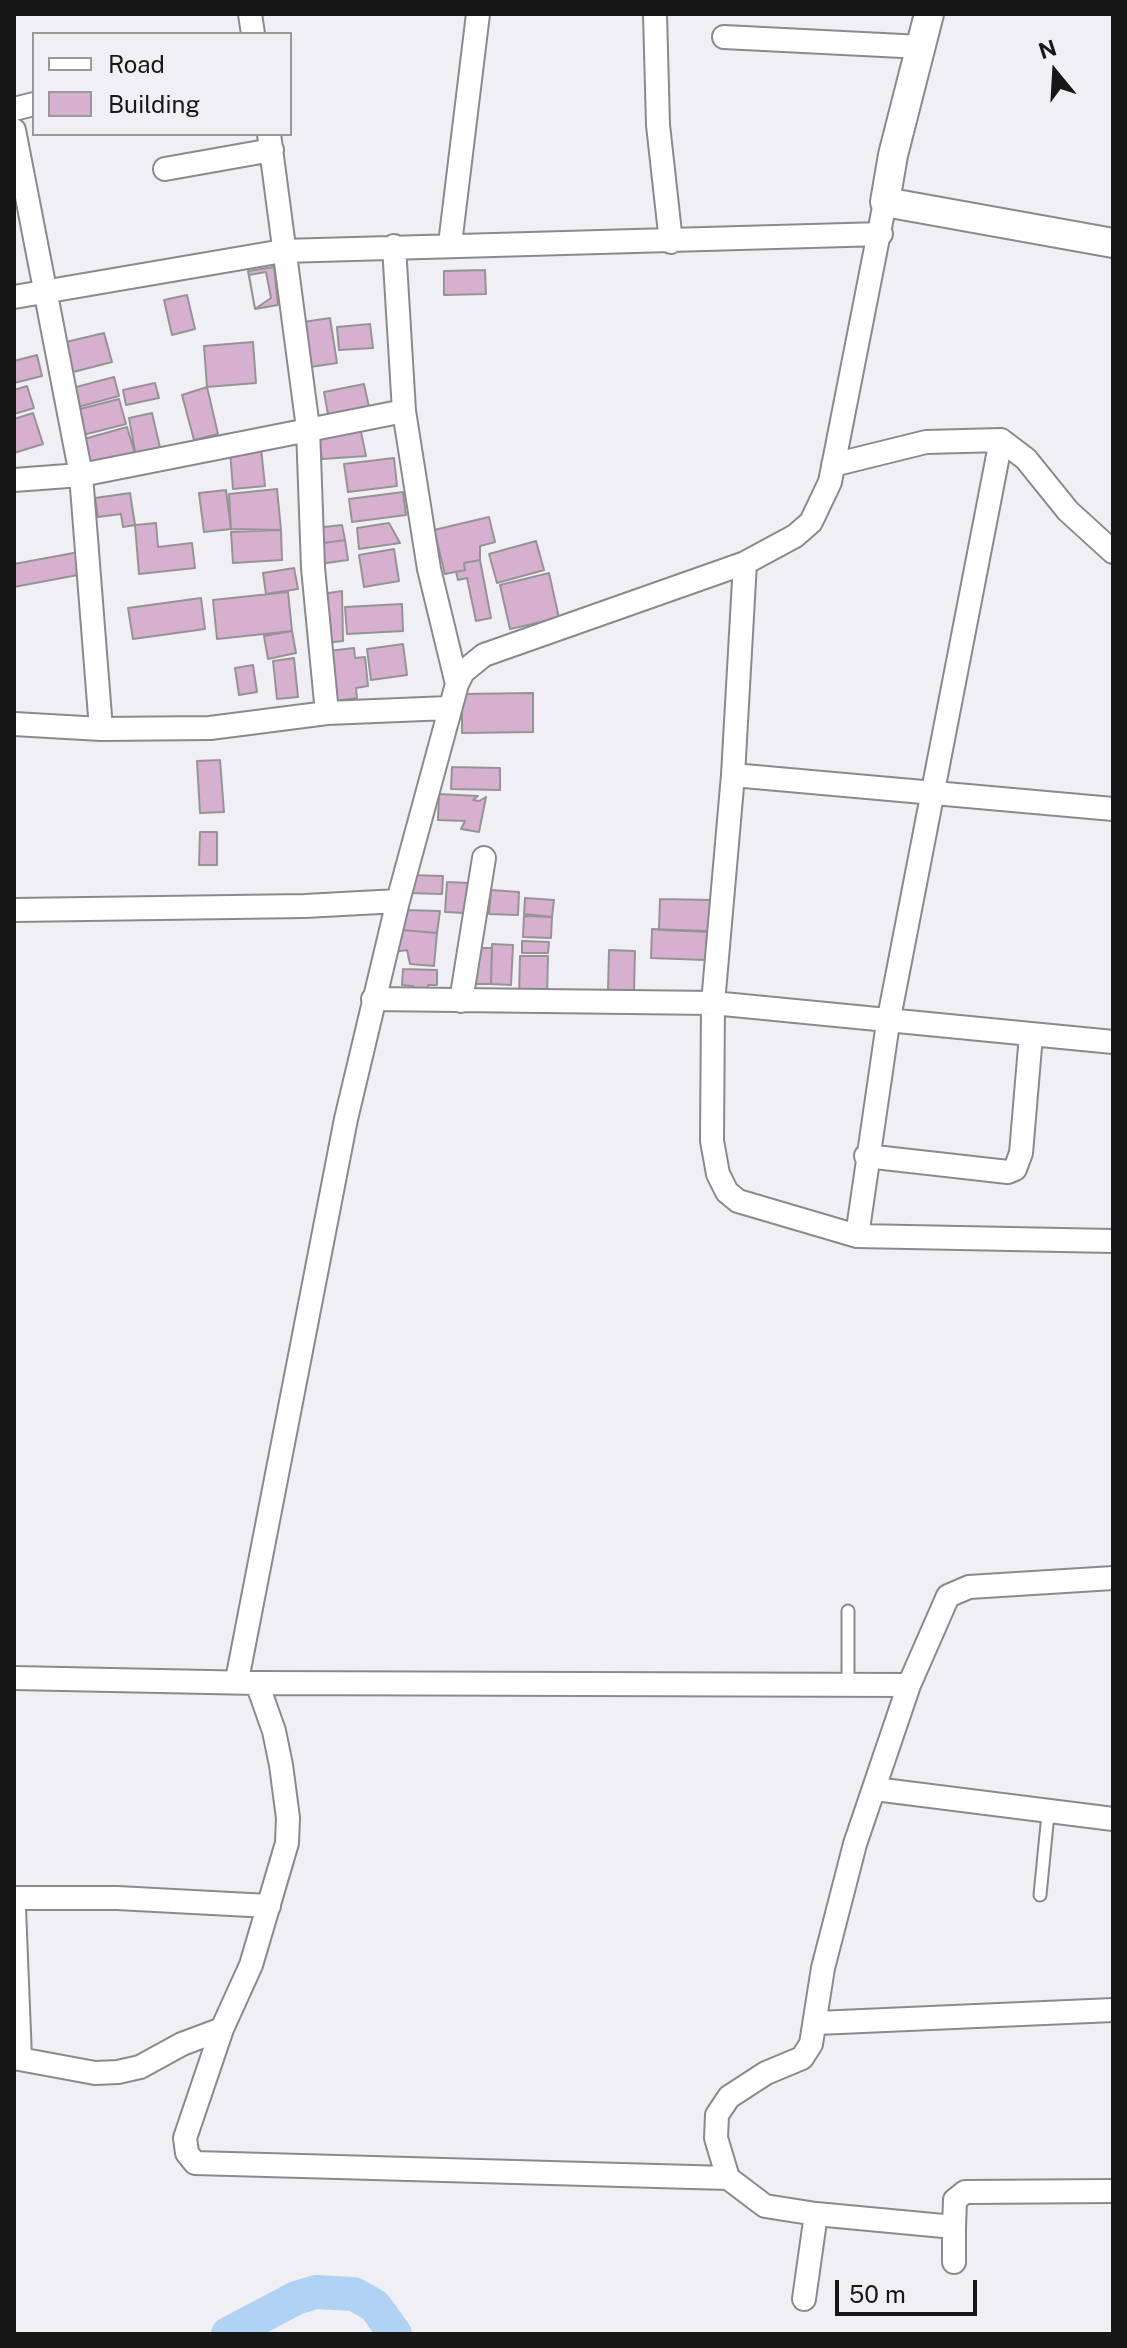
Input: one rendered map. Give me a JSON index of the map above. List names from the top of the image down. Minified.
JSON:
{"legend":["Road","Building"],"scale_bar":"50 m","north":"top"}
